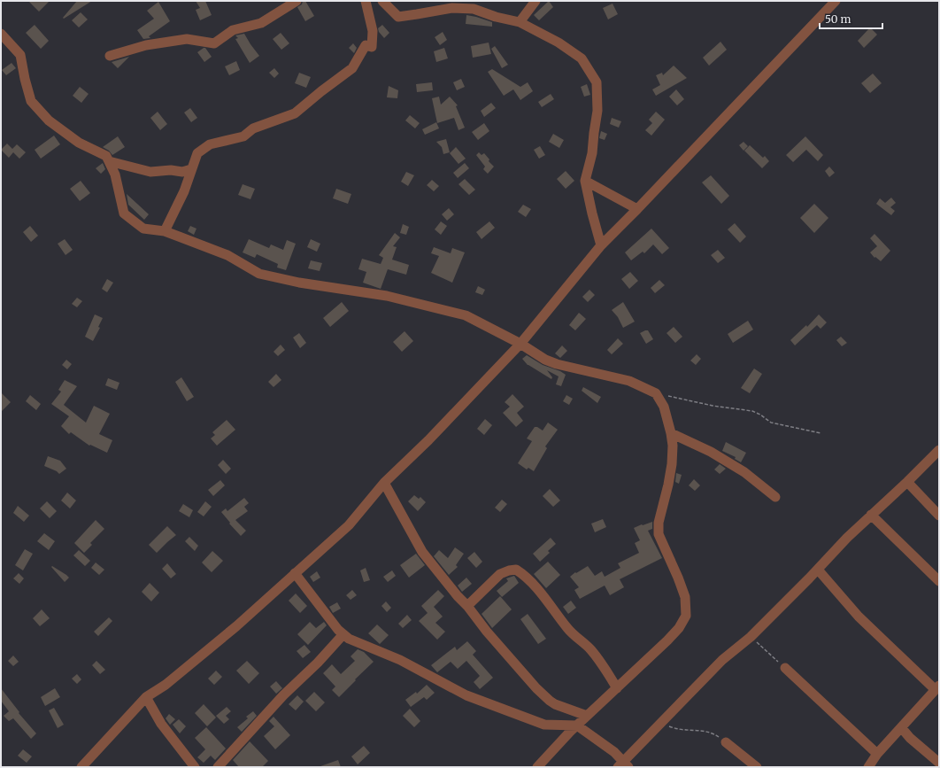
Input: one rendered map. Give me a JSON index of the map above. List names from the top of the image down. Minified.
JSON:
{"scale_bar":"50 m"}
